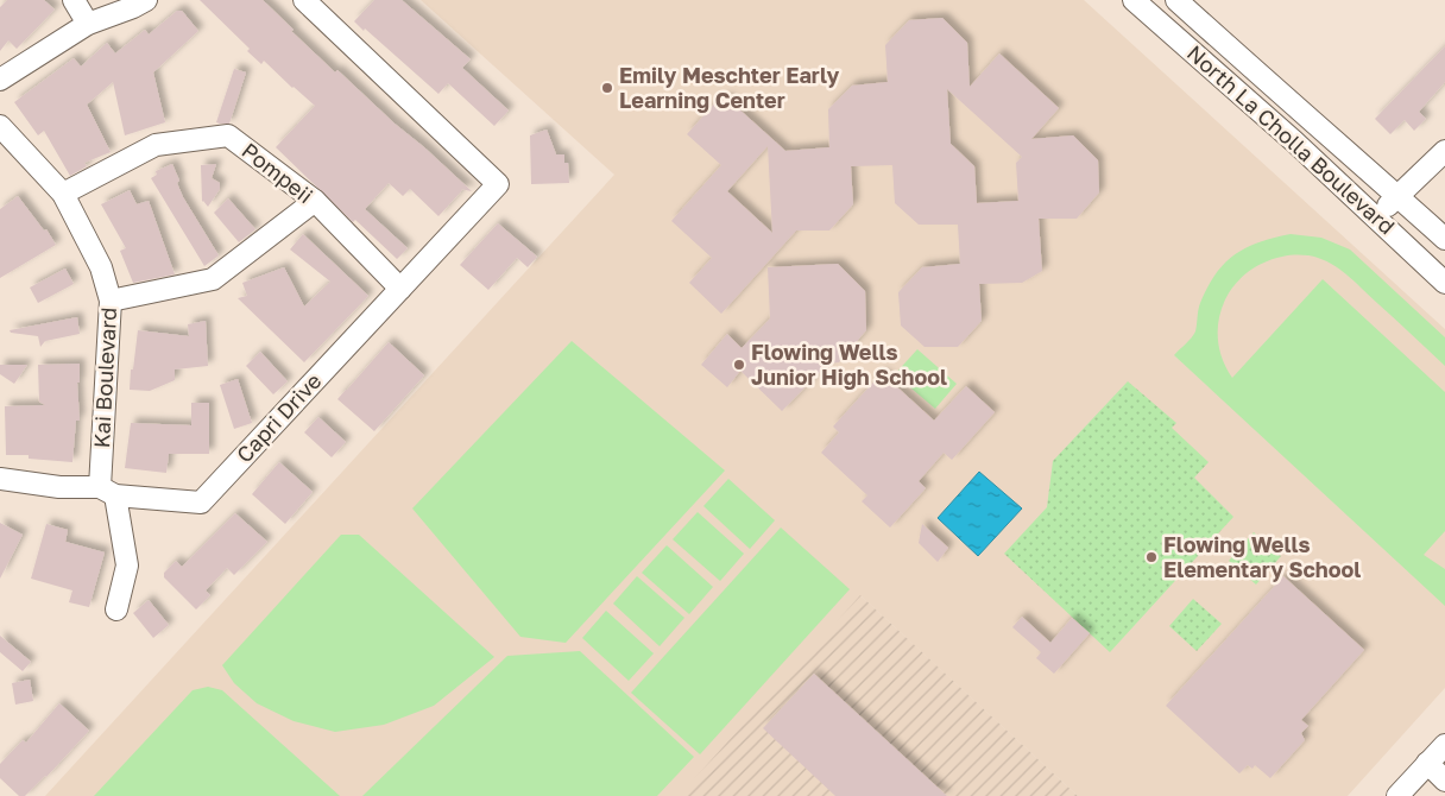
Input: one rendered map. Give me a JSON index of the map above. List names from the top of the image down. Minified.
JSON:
{"streets":{"street":["North La Cholla Boulevard","Pompeii","Kai Boulevard","Capri Drive"]},"crossings":[["Pompeii","Kai Boulevard"],["Pompeii","Capri Drive"],["Kai Boulevard","Capri Drive"]],"places":["Emily Meschter Early Learning Center","Flowing Wells Junior High School","Flowing Wells Elementary School"]}
